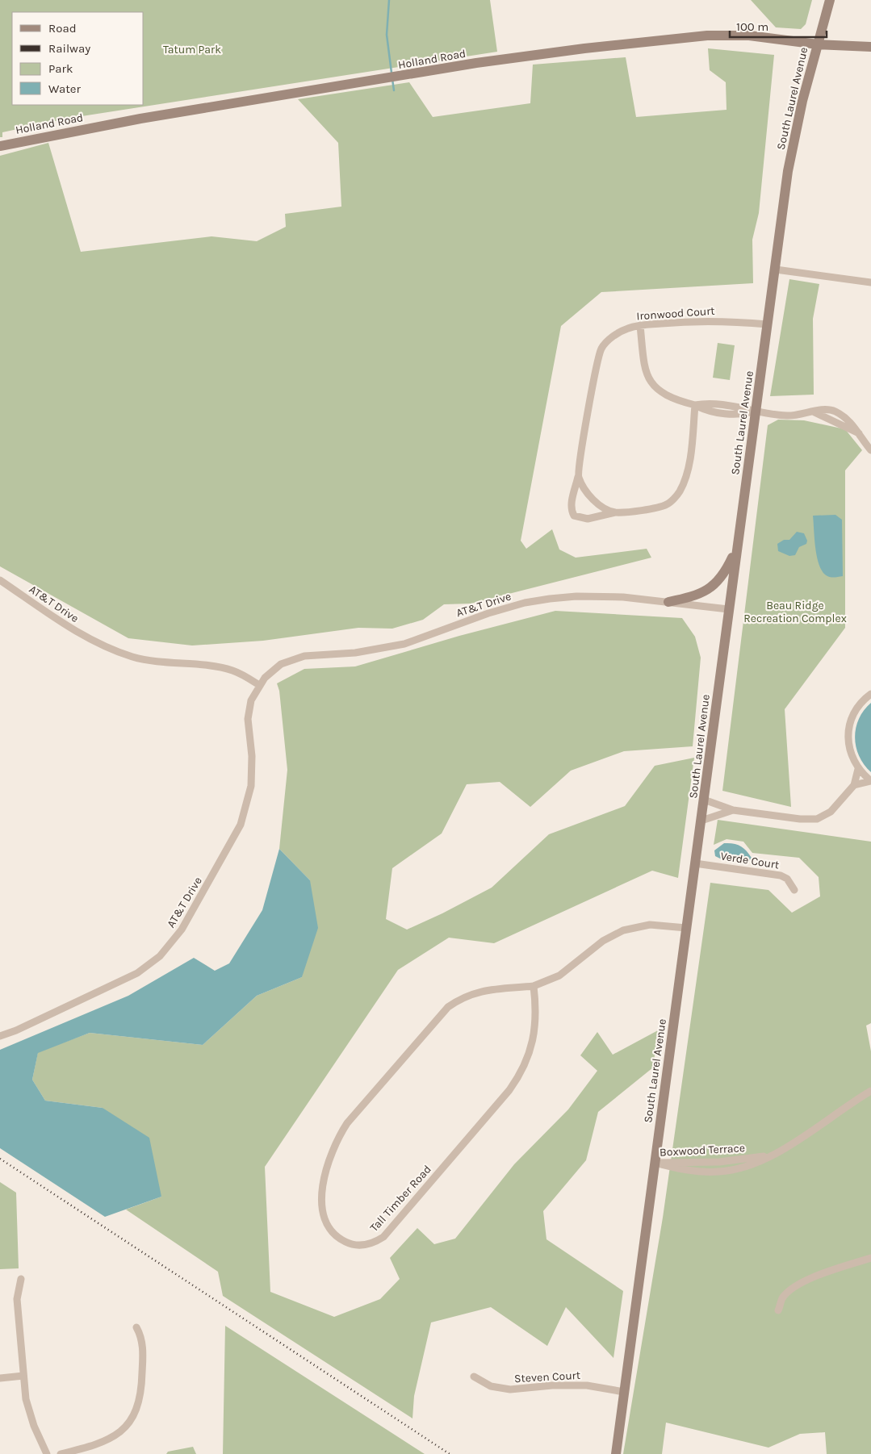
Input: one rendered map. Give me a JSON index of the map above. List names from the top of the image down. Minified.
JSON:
{"streets":{"main road":["Holland Road","South Laurel Avenue"],"street":["Ironwood Court","AT&T Drive","Verde Court","Boxwood Terrace","Tall Timber Road","Steven Court"]},"crossings":[["Holland Road","South Laurel Avenue"],["South Laurel Avenue","Ironwood Court"],["South Laurel Avenue","AT&T Drive"],["South Laurel Avenue","Verde Court"],["South Laurel Avenue","Boxwood Terrace"],["South Laurel Avenue","Tall Timber Road"],["South Laurel Avenue","Steven Court"]],"parks":["Tatum Park","Beau Ridge Recreation Complex"],"legend":["Road","Railway","Park","Water"],"scale_bar":"100 m"}
